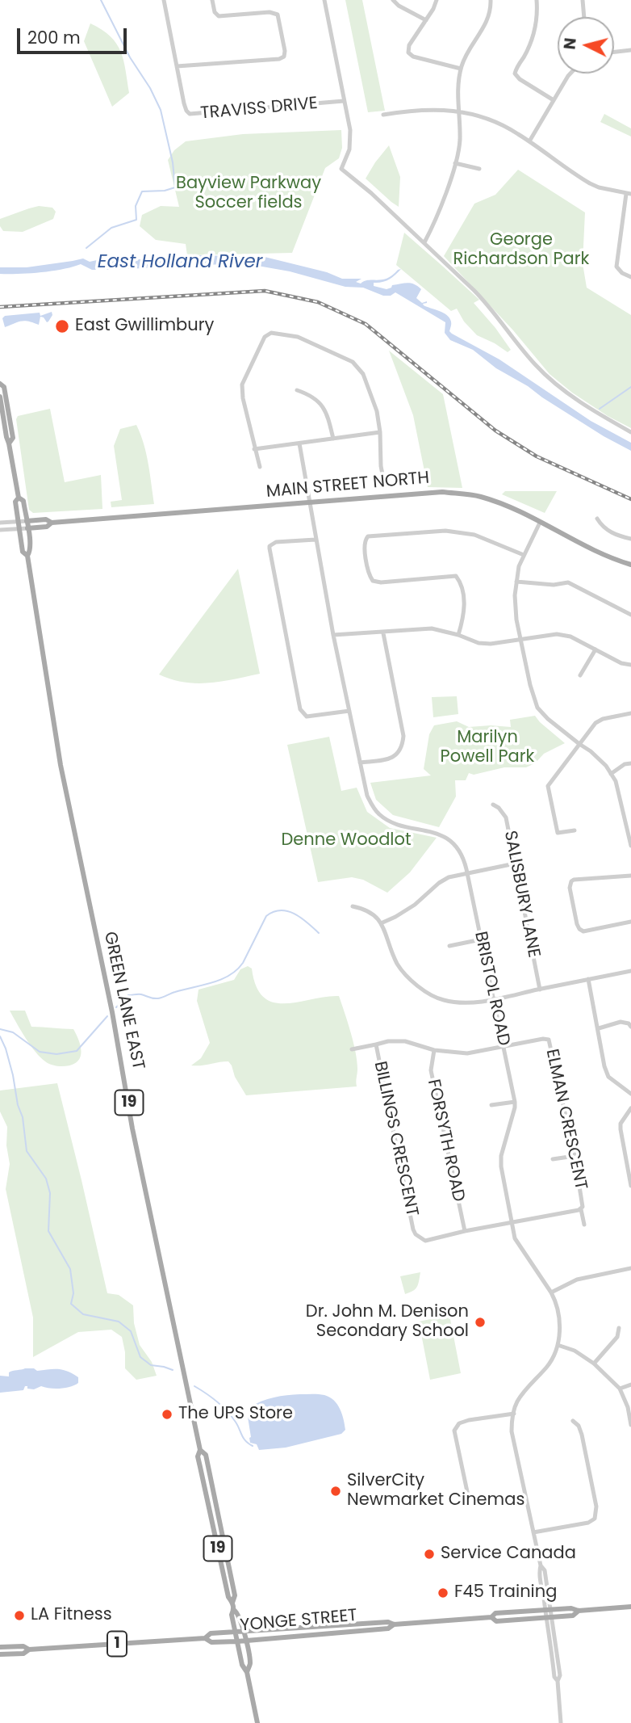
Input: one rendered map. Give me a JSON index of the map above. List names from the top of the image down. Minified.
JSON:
{"streets":{"main road":["MAIN STREET NORTH","GREEN LANE EAST","19","YONGE STREET","1"],"street":["TRAVISS DRIVE","SALISBURY LANE","BRISTOL ROAD","ELMAN CRESCENT","BILLINGS CRESCENT","FORSYTH ROAD"]},"crossings":[["MAIN STREET NORTH","BRISTOL ROAD"],["MAIN STREET NORTH","GREEN LANE EAST"],["BRISTOL ROAD","ELMAN CRESCENT"],["BRISTOL ROAD","BILLINGS CRESCENT"],["BRISTOL ROAD","YONGE STREET"],["GREEN LANE EAST","19"],["GREEN LANE EAST","YONGE STREET"],["19","YONGE STREET"],["ELMAN CRESCENT","BILLINGS CRESCENT"],["BILLINGS CRESCENT","FORSYTH ROAD"]],"water":["East Holland River"],"parks":["Bayview Parkway Soccer fields","George Richardson Park","Marilyn Powell Park","Denne Woodlot"],"places":["East Gwillimbury","Dr. John M. Denison Secondary School","The UPS Store","SilverCity Newmarket Cinemas","Service Canada","F45 Training","LA Fitness"],"scale_bar":"200 m","north":"left"}
